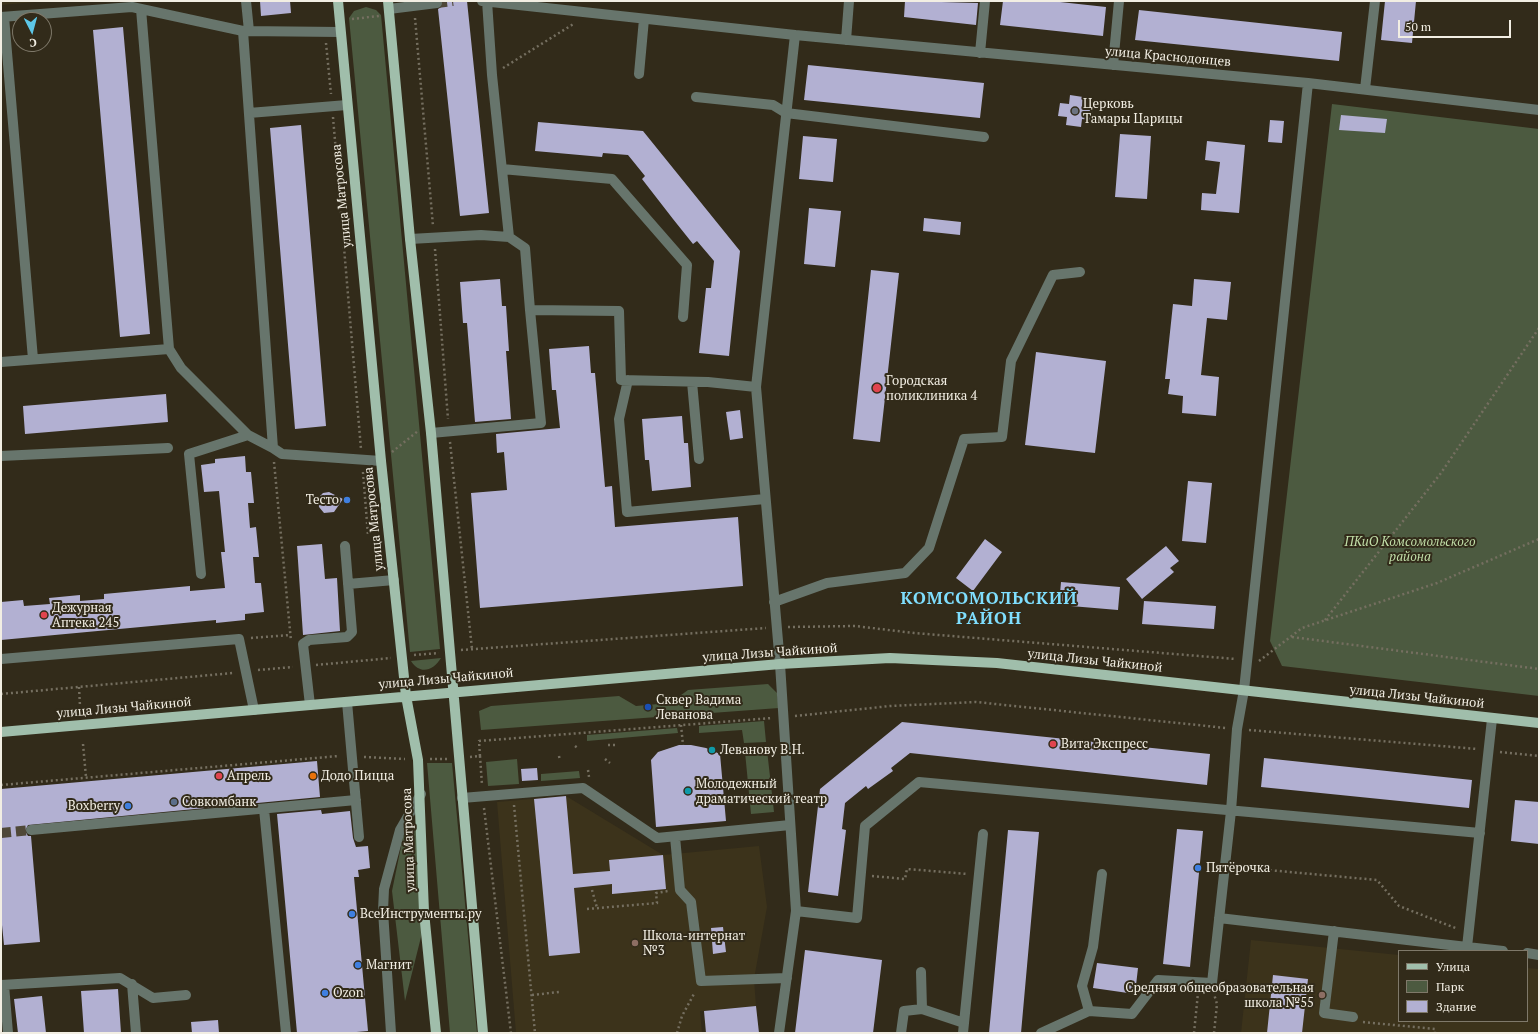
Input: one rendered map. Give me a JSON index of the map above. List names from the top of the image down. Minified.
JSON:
{"streets":{"main road":["улица Матросова","улица Лизы Чайкиной"],"street":["улица Краснодонцев"]},"crossings":[["улица Матросова","улица Лизы Чайкиной"]],"districts":["КОМСОМОЛЬСКИЙ РАЙОН"],"parks":["ПКиО Комсомольского района"],"places":["Церковь Тамары Царицы","Городская поликлиника 4","Тесто","Дежурная Аптека 245","Сквер Вадима Леванова","Вита Экспресс","Леванову В.Н.","Апрель","Додо Пицца","Молодежный драматический театр","Совкомбанк","Boxberry","Пятёрочка","ВсеИнструменты.ру","Школа-интернат №3","Магнит","Ozon","Средняя общеобразовательная школа №55"],"legend":["Улица","Парк","Здание"],"scale_bar":"50 m","north":"bottom"}
